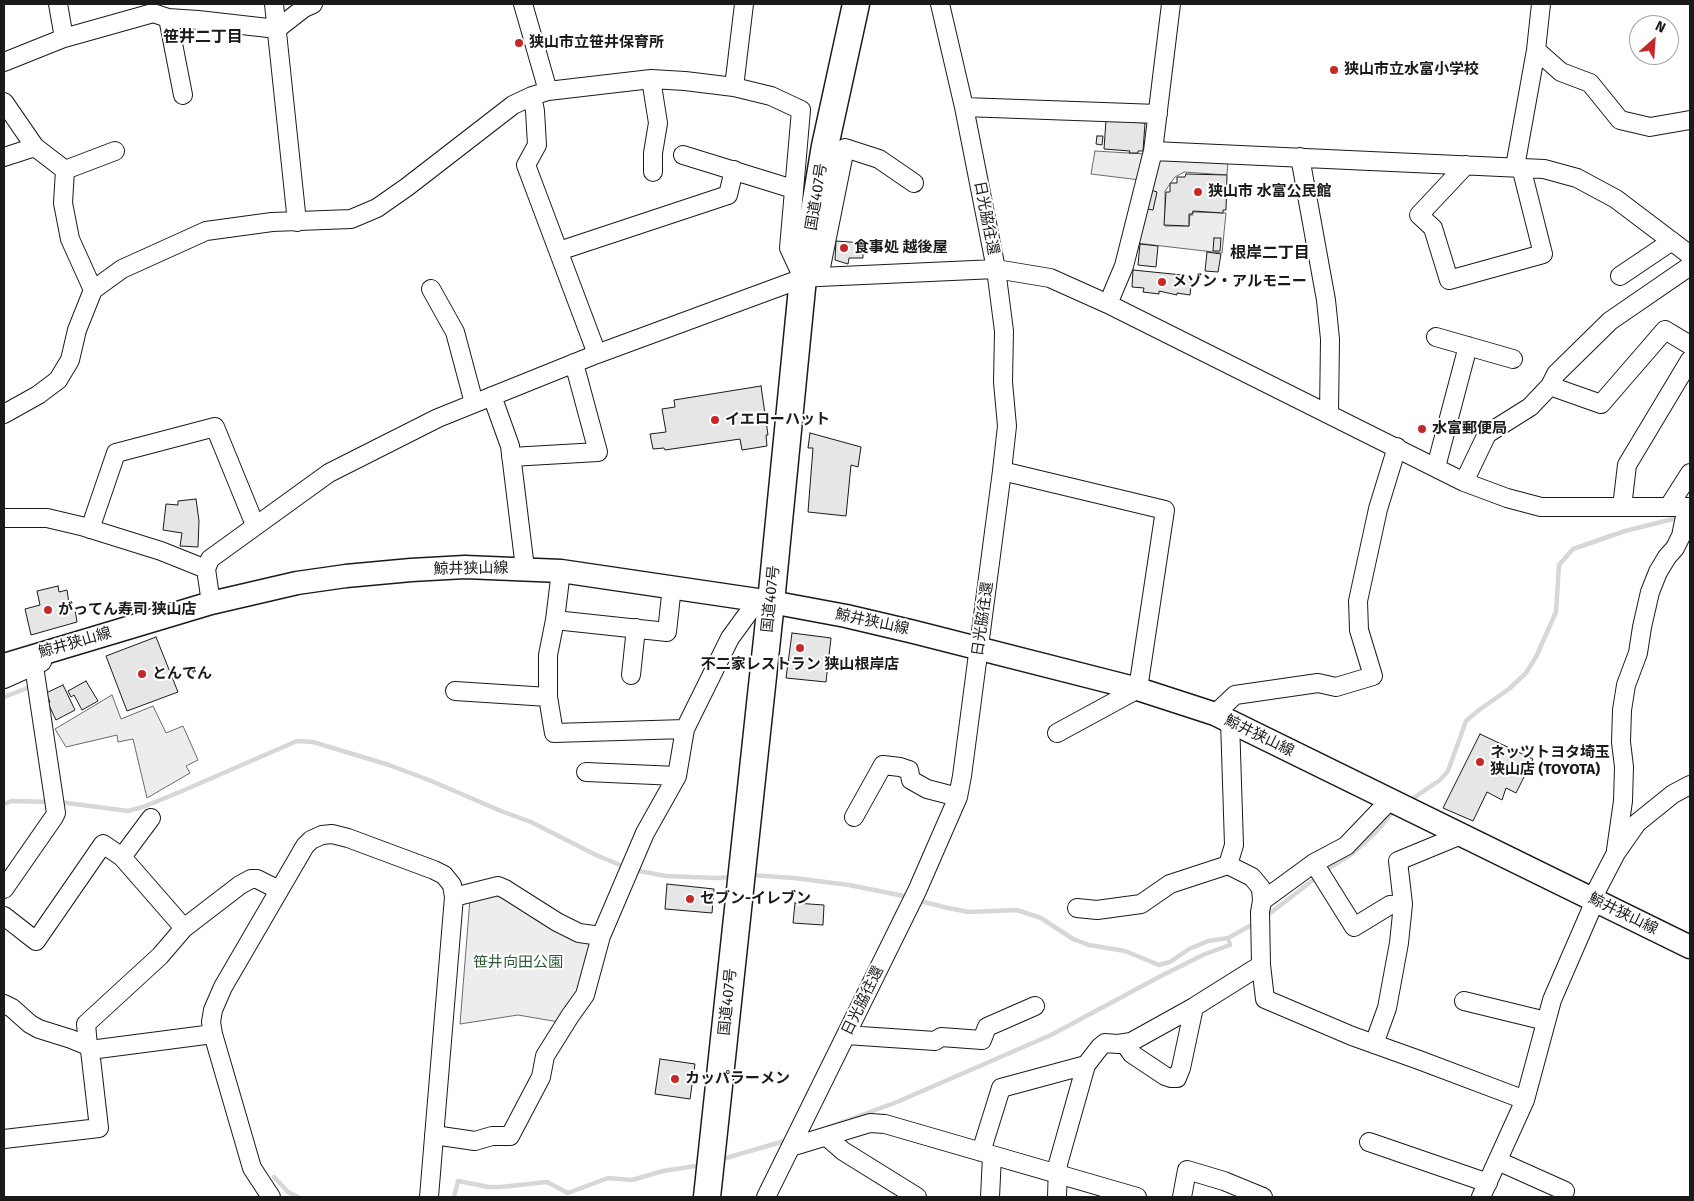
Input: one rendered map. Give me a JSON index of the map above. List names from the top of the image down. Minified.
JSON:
{"streets":{"highway":["国道407号"],"main road":["鯨井狭山線"],"street":["日光脇往還"]},"crossings":[["国道407号","鯨井狭山線"],["日光脇往還","鯨井狭山線"]],"districts":["笹井二丁目","根岸二丁目"],"parks":["笹井向田公園"],"places":["狭山市立笹井保育所","狭山市立水富小学校","狭山市 水富公民館","食事処 越後屋","メゾン・アルモニー","イエローハット","水富郵便局","がってん寿司 狭山店","不二家レストラン 狭山根岸店","とんでん","ネッツトヨタ埼玉 狭山店 (TOYOTA)","セブン-イレブン","カッパラーメン"],"north":"top right"}
